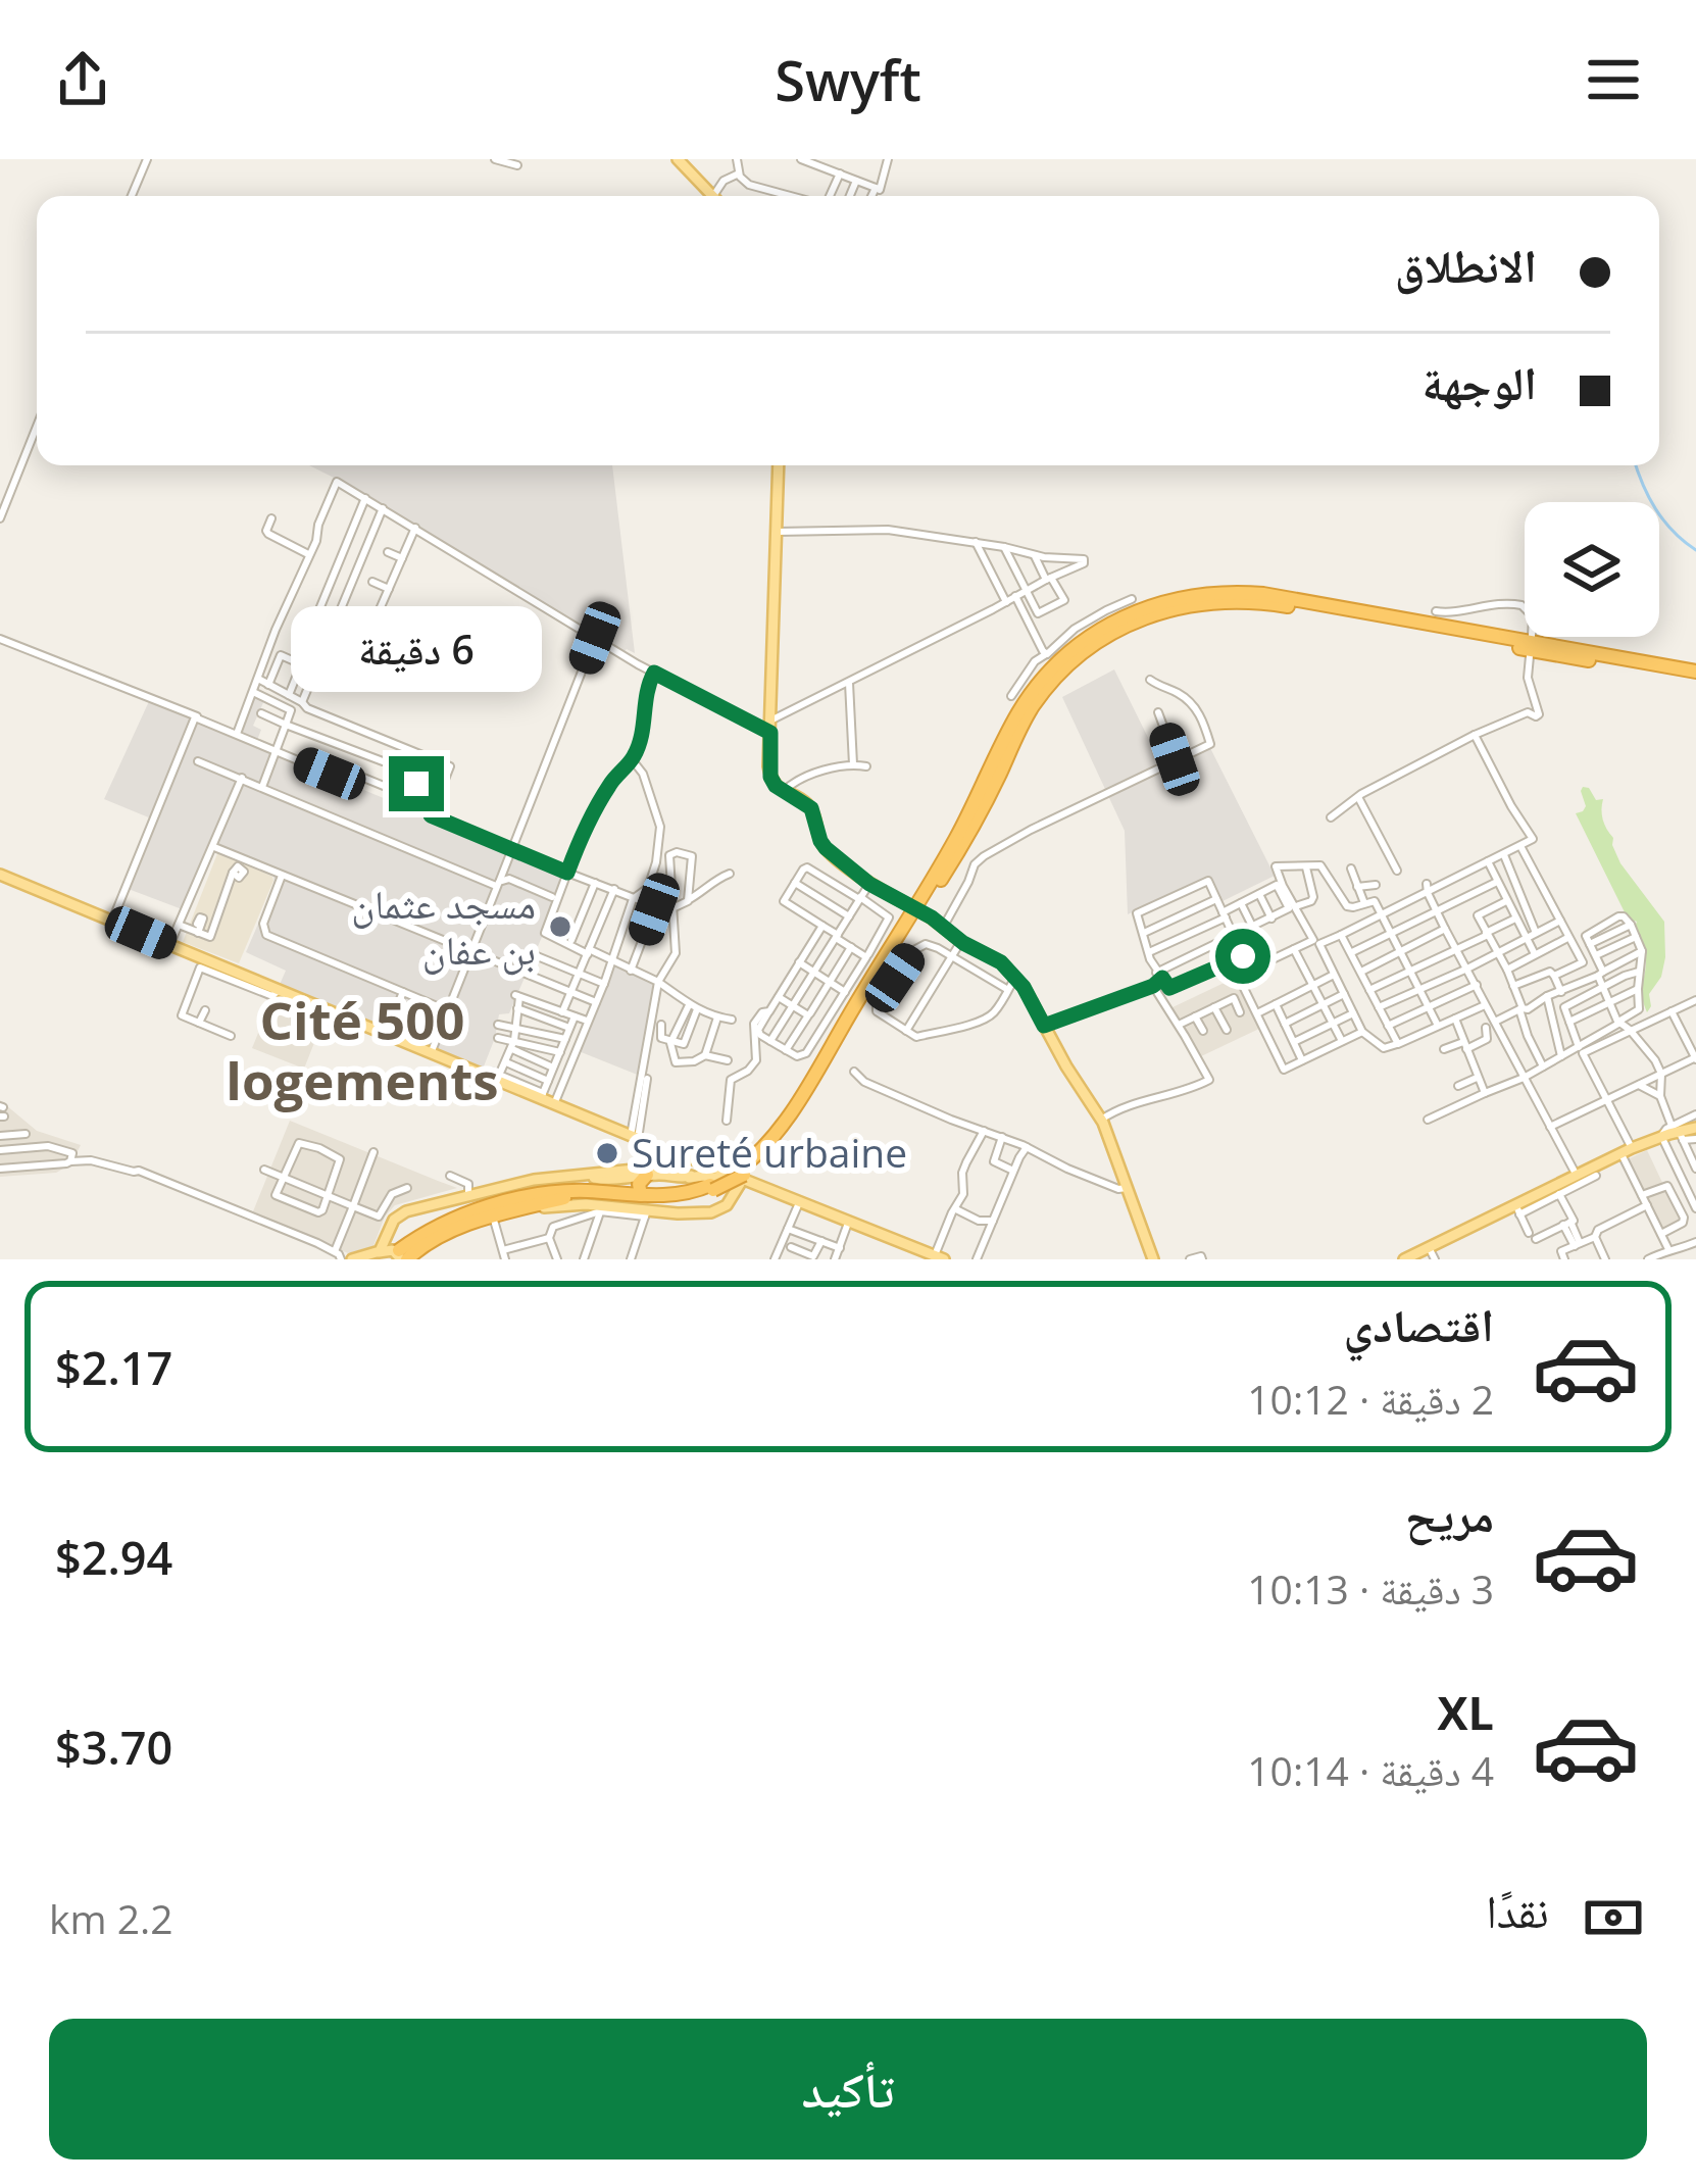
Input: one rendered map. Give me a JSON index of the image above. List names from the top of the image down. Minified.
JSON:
{"districts":["Cité 500 logements"],"places":["مسجد عثمان بن عفان","Sureté urbaine"],"page":{"header":"Swyft","banner":["الانطلاق","الوجهة"],"bubble":"6 دقيقة","list":[{"name":"اقتصادي","note":"2 دقيقة · 10:12","value":"$2.17"},{"name":"مريح","note":"3 دقيقة · 10:13","value":"$2.94"},{"name":"XL","note":"4 دقيقة · 10:14","value":"$3.70"}],"pay":["نقدًا","2.2 km"],"buttons":"تأكيد"}}
